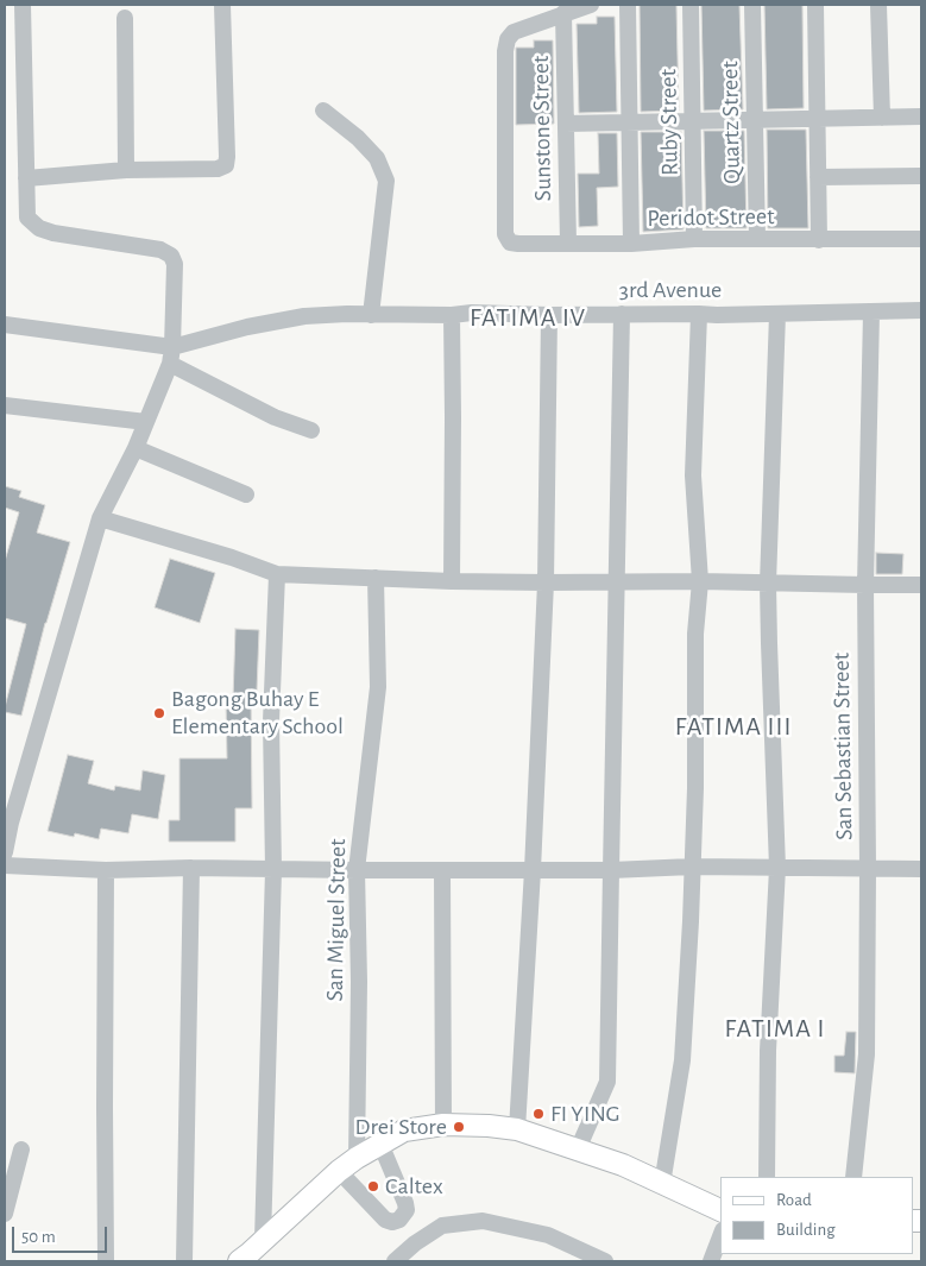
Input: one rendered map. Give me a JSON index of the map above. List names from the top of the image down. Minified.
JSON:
{"streets":{"street":["Ruby Street","Quartz Street","Sunstone Street","Peridot Street","3rd Avenue","San Sebastian Street","San Miguel Street"]},"crossings":[["Ruby Street","Peridot Street"],["Quartz Street","Peridot Street"],["Sunstone Street","Peridot Street"],["3rd Avenue","San Sebastian Street"]],"districts":["FATIMA IV","FATIMA III","FATIMA I"],"places":["Bagong Buhay E Elementary School","FI YING","Drei Store","Caltex"],"legend":["Road","Building"],"scale_bar":"50 m"}
